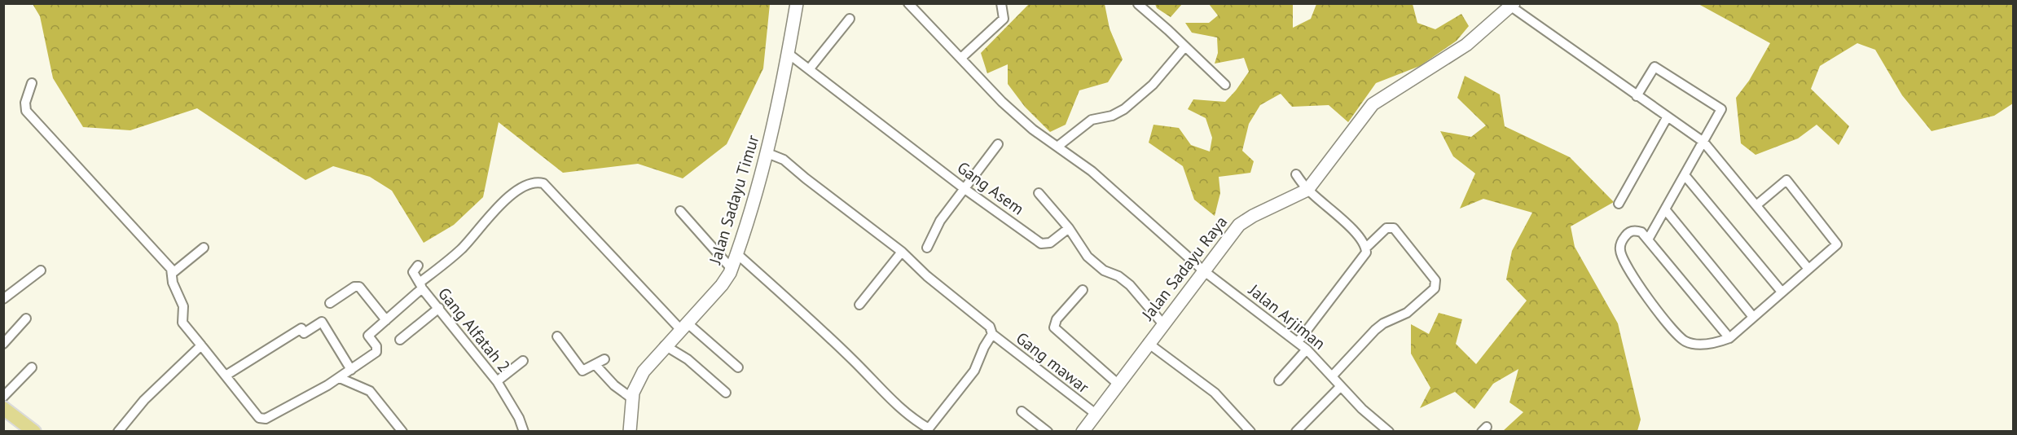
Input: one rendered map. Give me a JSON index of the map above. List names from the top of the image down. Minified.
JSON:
{"streets":{"street":["Gang Asem","Jalan Sadayu Timur","Jalan Sadayu Raya","Jalan Arjiman","Gang Alfatah 2","Gang mawar"]},"crossings":[["Gang Asem","Jalan Sadayu Timur"],["Jalan Sadayu Timur","Gang mawar"],["Jalan Sadayu Raya","Jalan Arjiman"],["Jalan Sadayu Raya","Gang mawar"]]}
